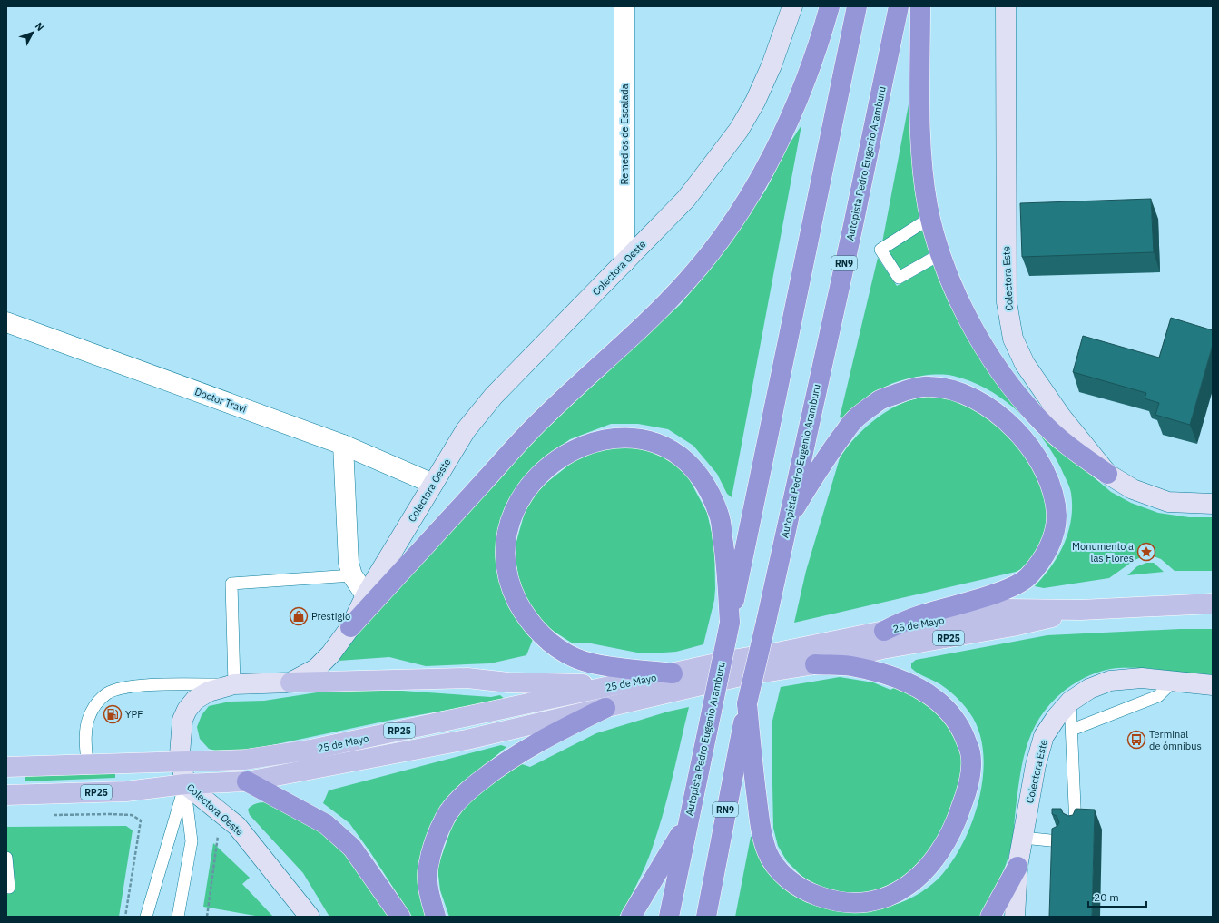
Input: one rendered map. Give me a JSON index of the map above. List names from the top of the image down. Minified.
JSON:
{"streets":{"highway":["Autopista Pedro Eugenio Aramburu","RN9"],"main road":["25 de Mayo","RP25"],"street":["Remedios de Escalada","Colectora Oeste","Colectora Este","Doctor Travi"]},"crossings":[["Remedios de Escalada","Colectora Oeste"],["Colectora Oeste","Doctor Travi"],["Colectora Oeste","25 de Mayo"],["Colectora Oeste","RP25"],["25 de Mayo","RP25"]],"places":{"place":["Monumento a las Flores"],"shop":["Prestigio"],"fuel station":["YPF"],"bus stop":["Terminal de ómnibus"]},"scale_bar":"20 m","north":"top right"}
